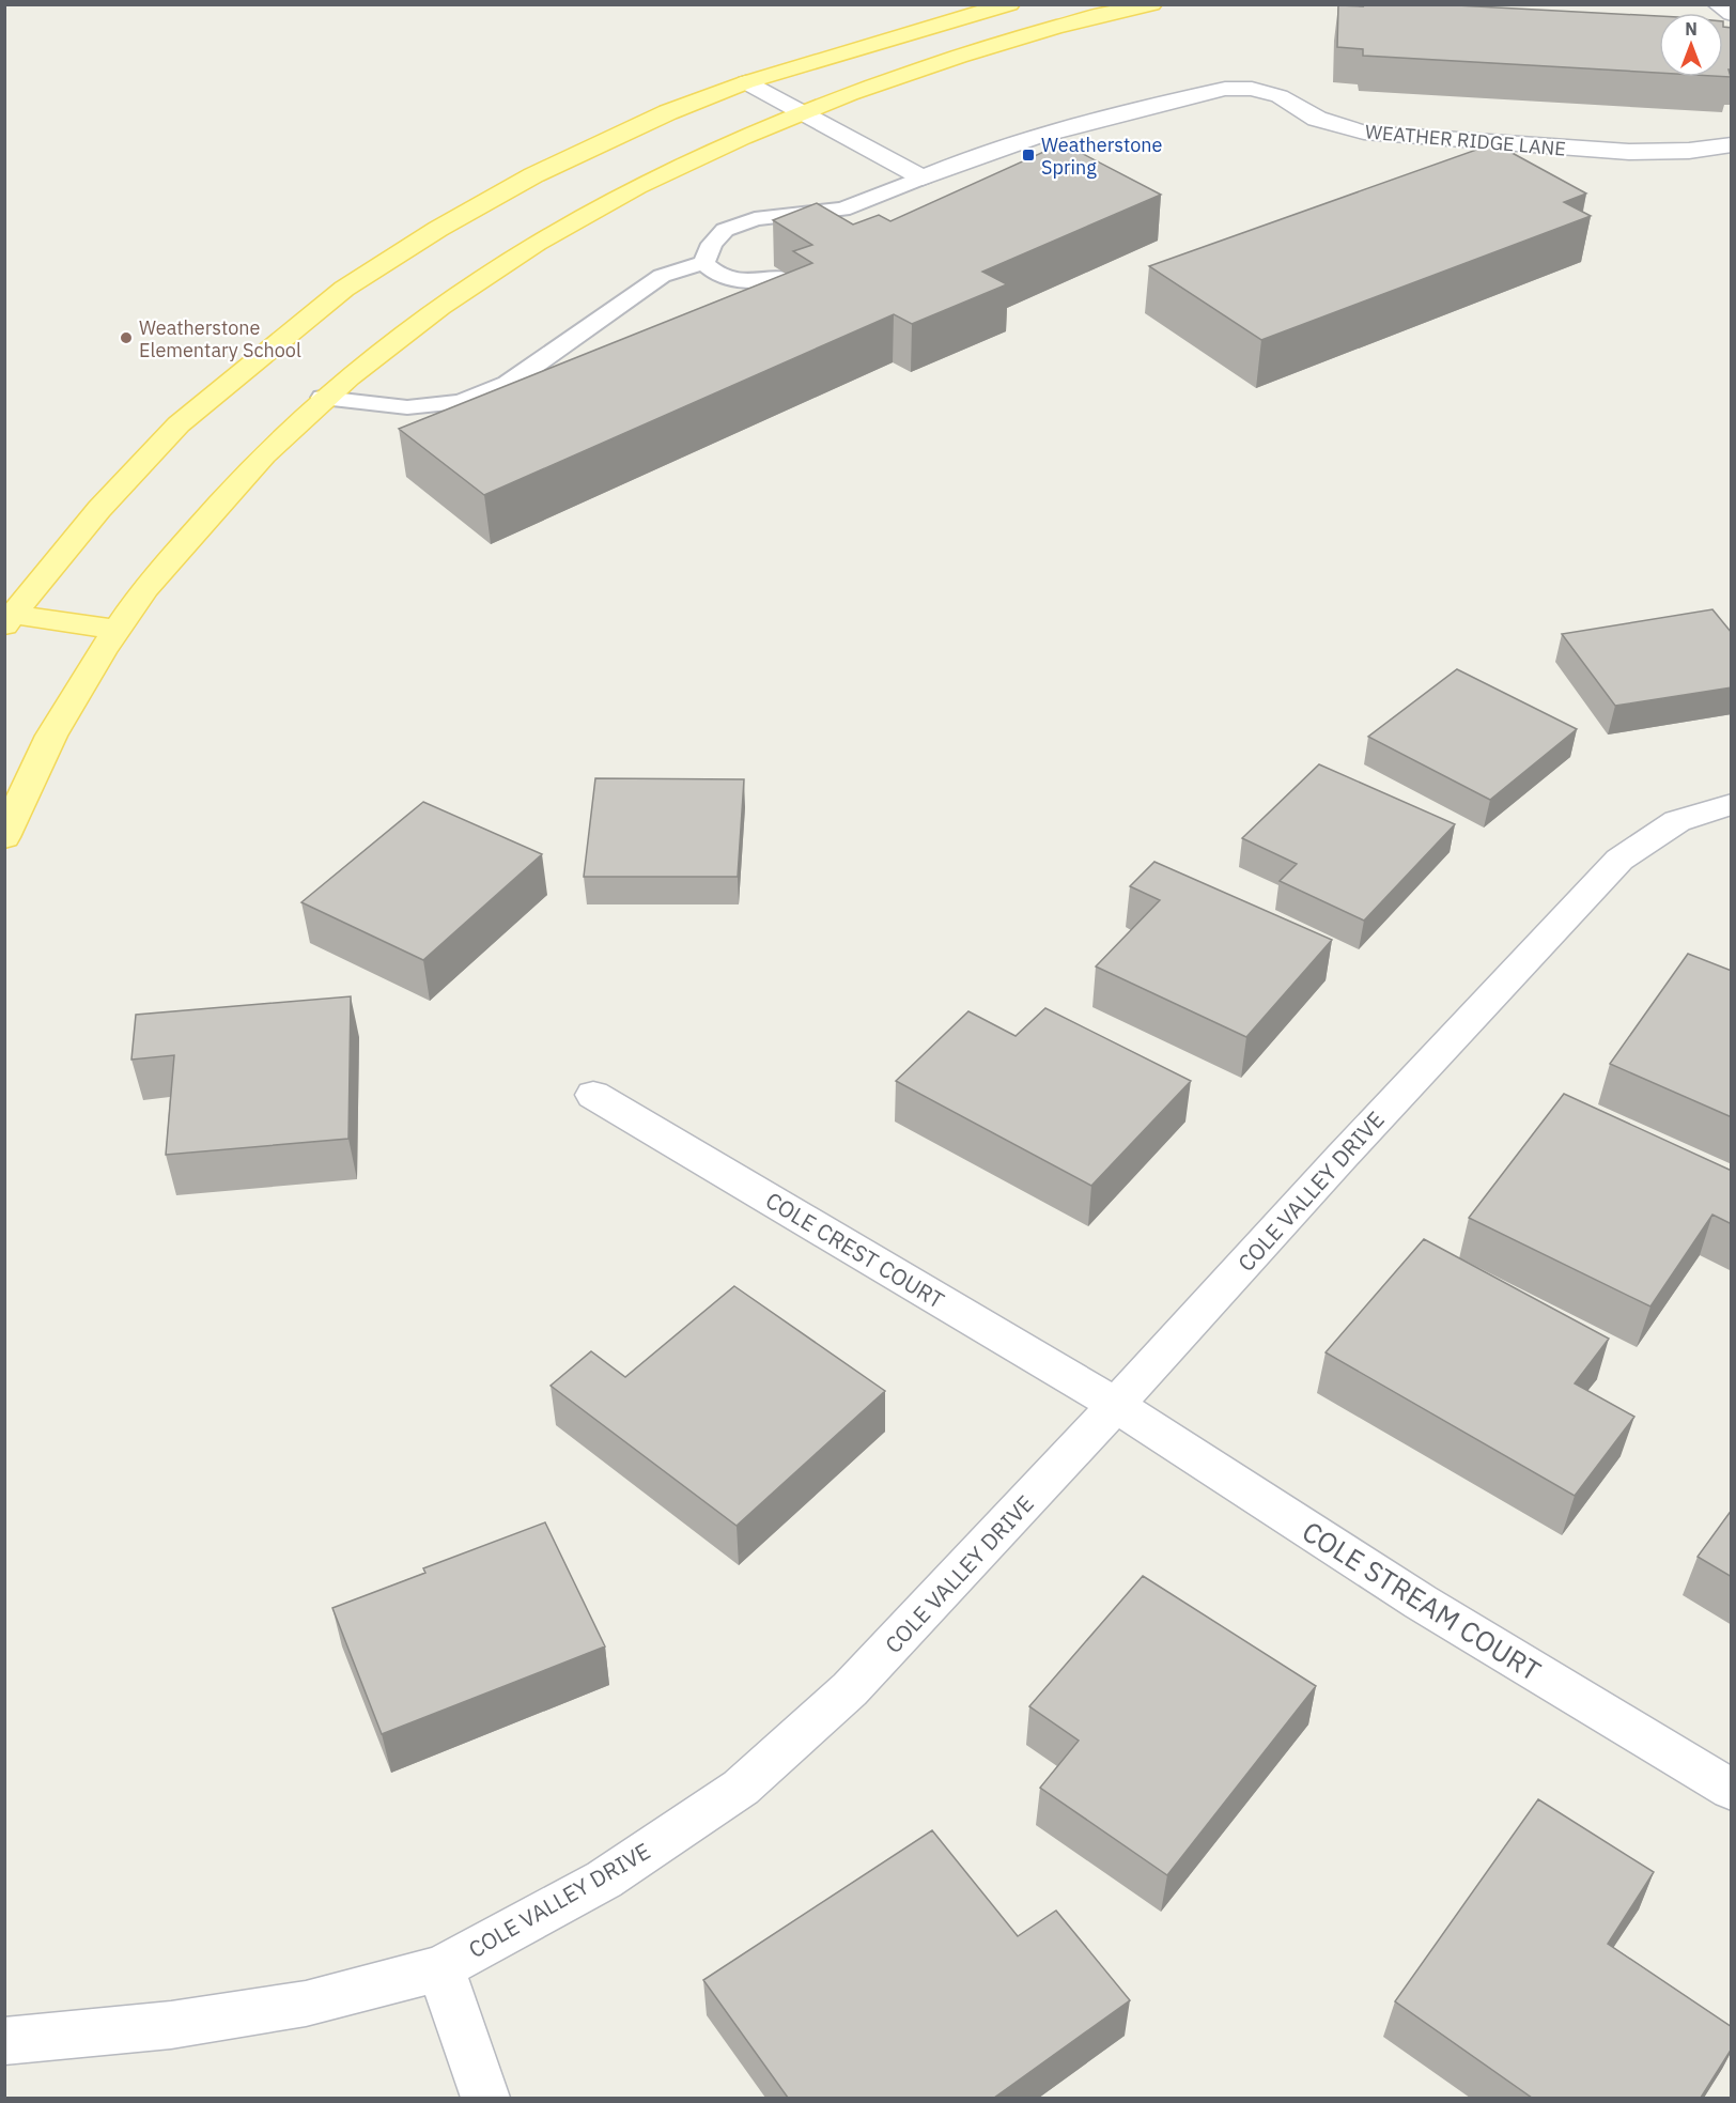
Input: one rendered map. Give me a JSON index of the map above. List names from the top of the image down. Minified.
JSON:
{"streets":{"street":["WEATHER RIDGE LANE","COLE VALLEY DRIVE","COLE CREST COURT","COLE STREAM COURT"]},"crossings":[["COLE VALLEY DRIVE","COLE CREST COURT"],["COLE VALLEY DRIVE","COLE STREAM COURT"],["COLE CREST COURT","COLE STREAM COURT"]],"places":{"transit":["Weatherstone Spring"],"other":["Weatherstone Elementary School"]},"north":"top"}
